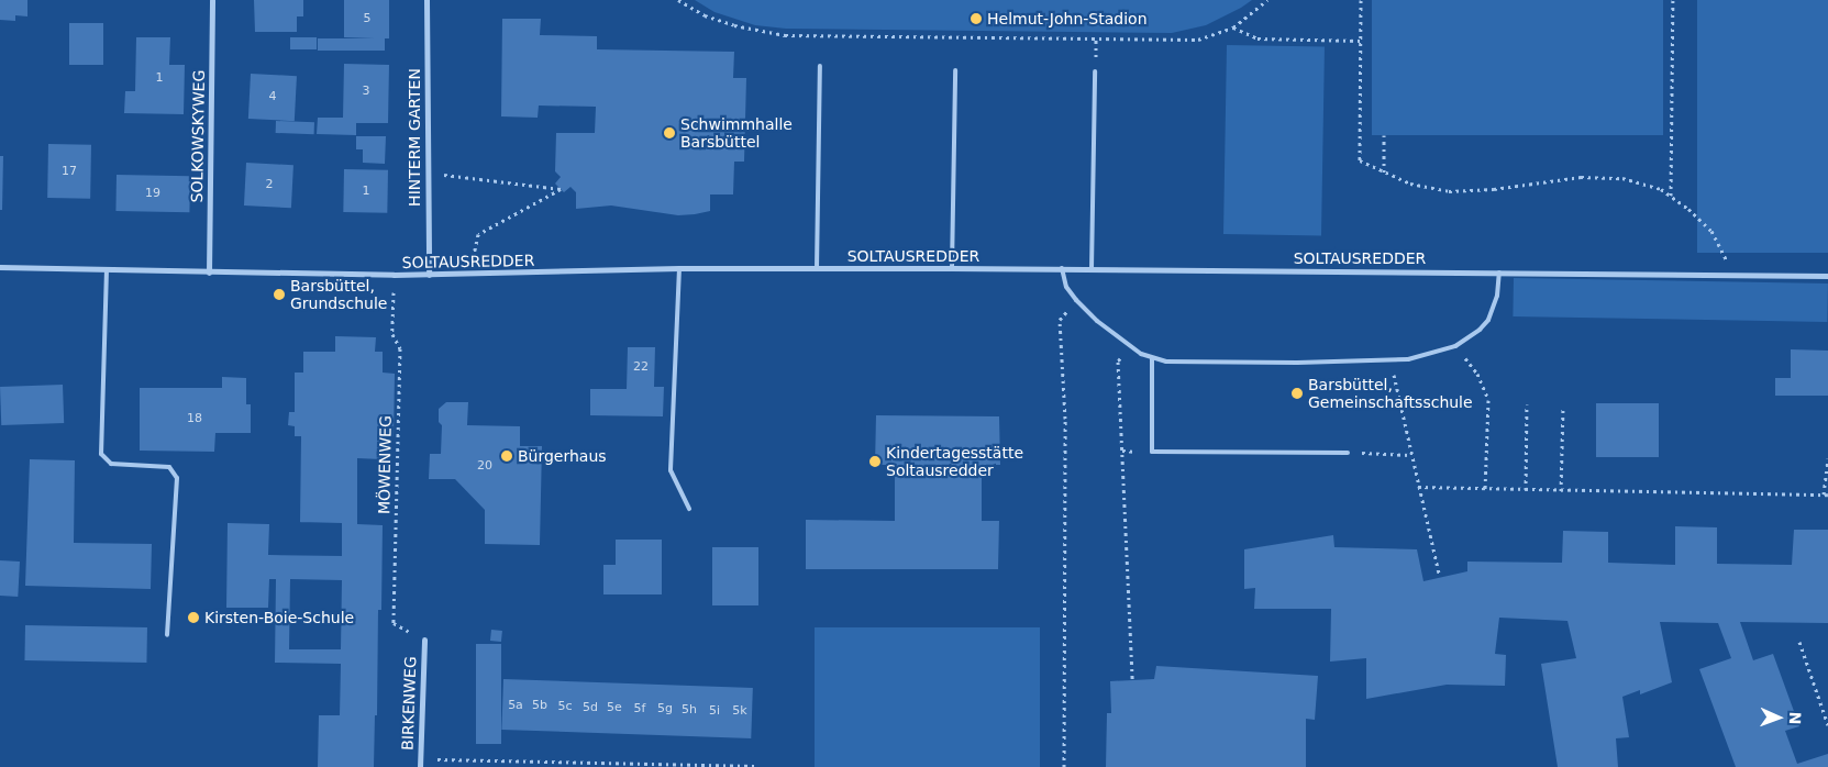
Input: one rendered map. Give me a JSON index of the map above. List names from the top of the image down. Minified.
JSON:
{"streets":{"street":["SOLKOWSKYWEG","HINTERM GARTEN","SOLTAUSREDDER","BIRKENWEG"],"path":["MÖWENWEG"]},"crossings":[["SOLKOWSKYWEG","SOLTAUSREDDER"],["HINTERM GARTEN","SOLTAUSREDDER"],["SOLTAUSREDDER","MÖWENWEG"],["MÖWENWEG","BIRKENWEG"]],"places":["Helmut-John-Stadion","Schwimmhalle Barsbüttel","Barsbüttel, Grundschule","Barsbüttel, Gemeinschaftsschule","Bürgerhaus","Kindertagesstätte Soltausredder","Kirsten-Boie-Schule"],"house_numbers":["5","1","3","4","17","2","1","19","22","18","20","5a","5b","5c","5d","5e","5f","5g","5h","5i","5k"],"north":"right"}
